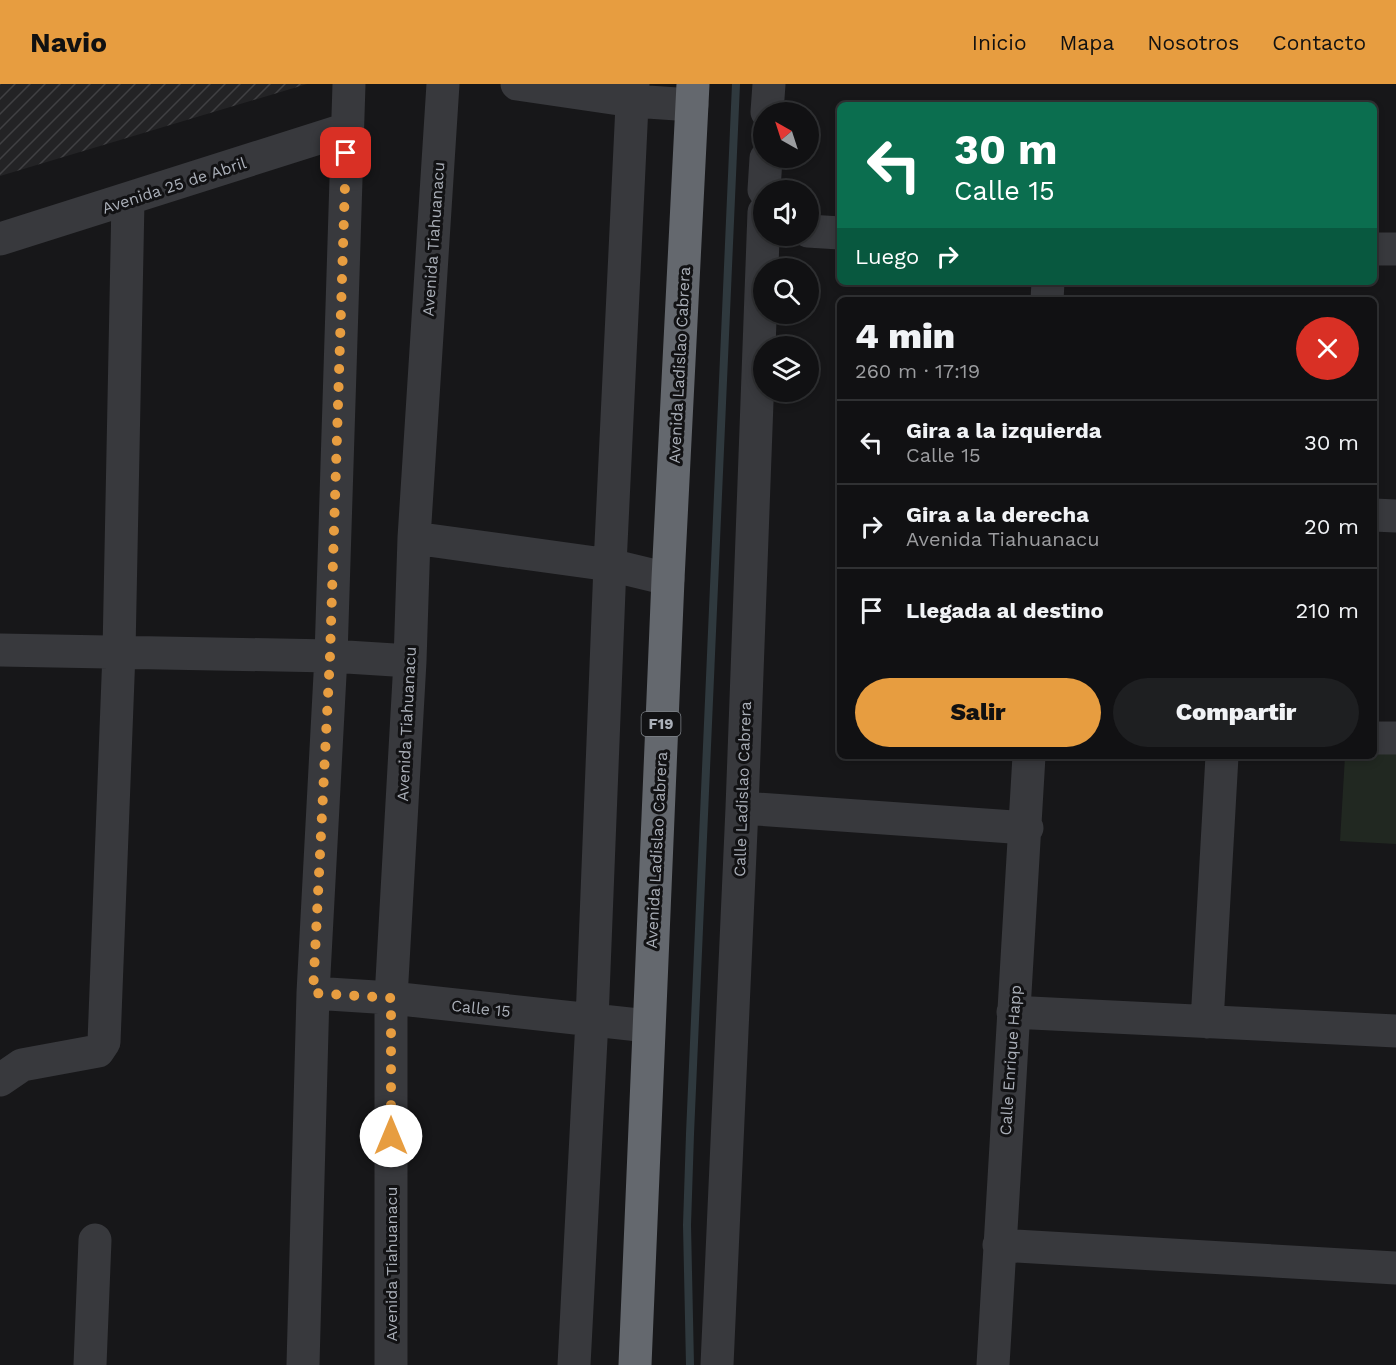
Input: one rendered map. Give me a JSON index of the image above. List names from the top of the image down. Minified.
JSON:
{"streets":{"highway":["Avenida Ladislao Cabrera","F19"],"street":["Avenida 25 de Abril","Avenida Tiahuanacu","Calle Ladislao Cabrera","Calle 15","Calle Enrique Happ"]},"crossings":[["Avenida Tiahuanacu","Calle 15"],["Avenida Ladislao Cabrera","Calle 15"]],"north":"top left","page":{"header":"Navio","nav":["Inicio","Mapa","Nosotros","Contacto"],"turn":["30 m","Calle 15"],"then":"Luego","heading":["4 min","260 m · 17:19"],"list":[{"name":"Gira a la izquierda","note":"Calle 15","value":"30 m"},{"name":"Gira a la derecha","note":"Avenida Tiahuanacu","value":"20 m"},{"name":"Llegada al destino","value":"210 m"}],"buttons":["Salir","Compartir"]}}
